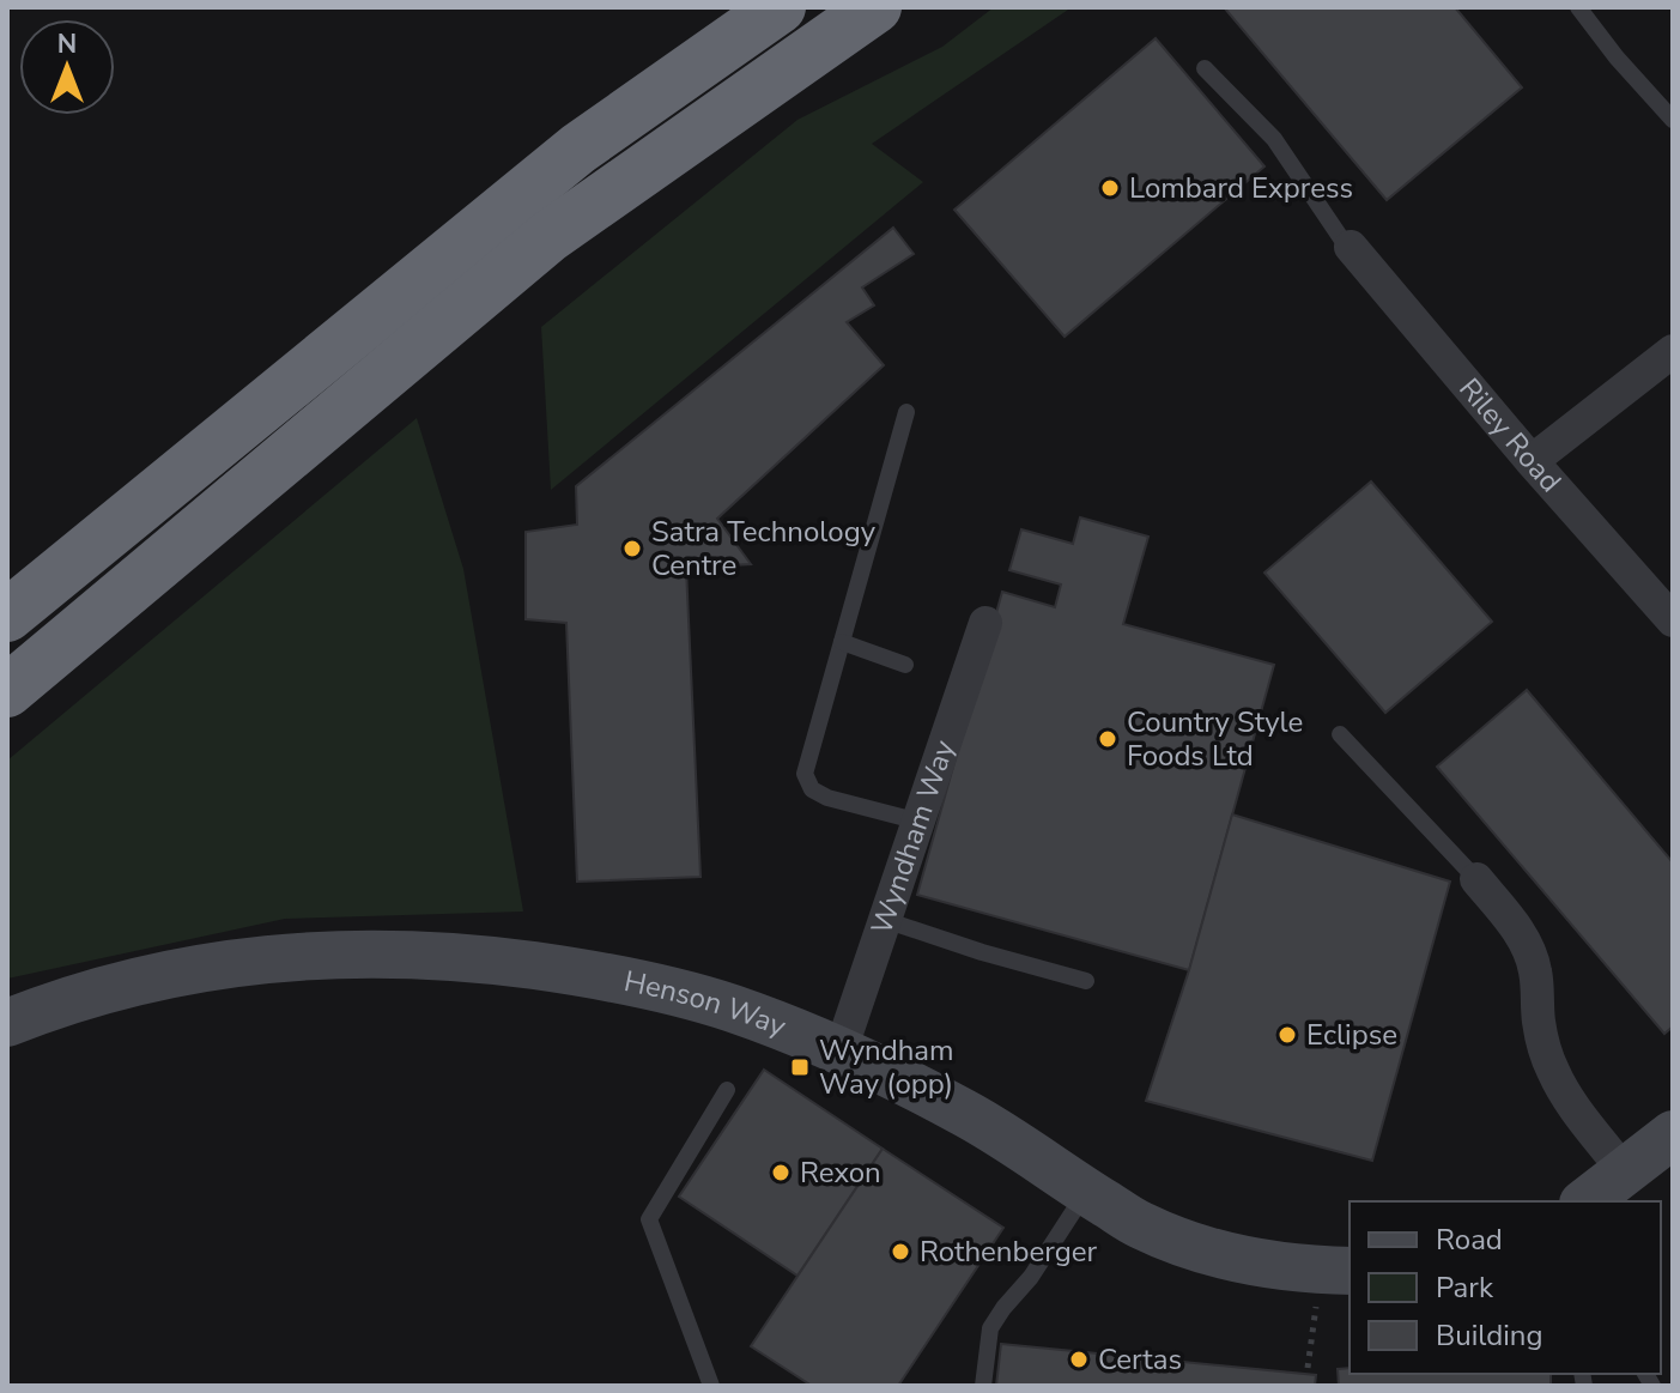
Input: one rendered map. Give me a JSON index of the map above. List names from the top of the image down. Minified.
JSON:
{"streets":{"street":["Riley Road","Wyndham Way","Henson Way"]},"crossings":[["Wyndham Way","Henson Way"]],"places":{"other":["Lombard Express","Satra Technology Centre","Country Style Foods Ltd","Eclipse","Rexon","Rothenberger","Certas"],"transit":["Wyndham Way (opp)"]},"legend":["Road","Park","Building"],"north":"top"}
